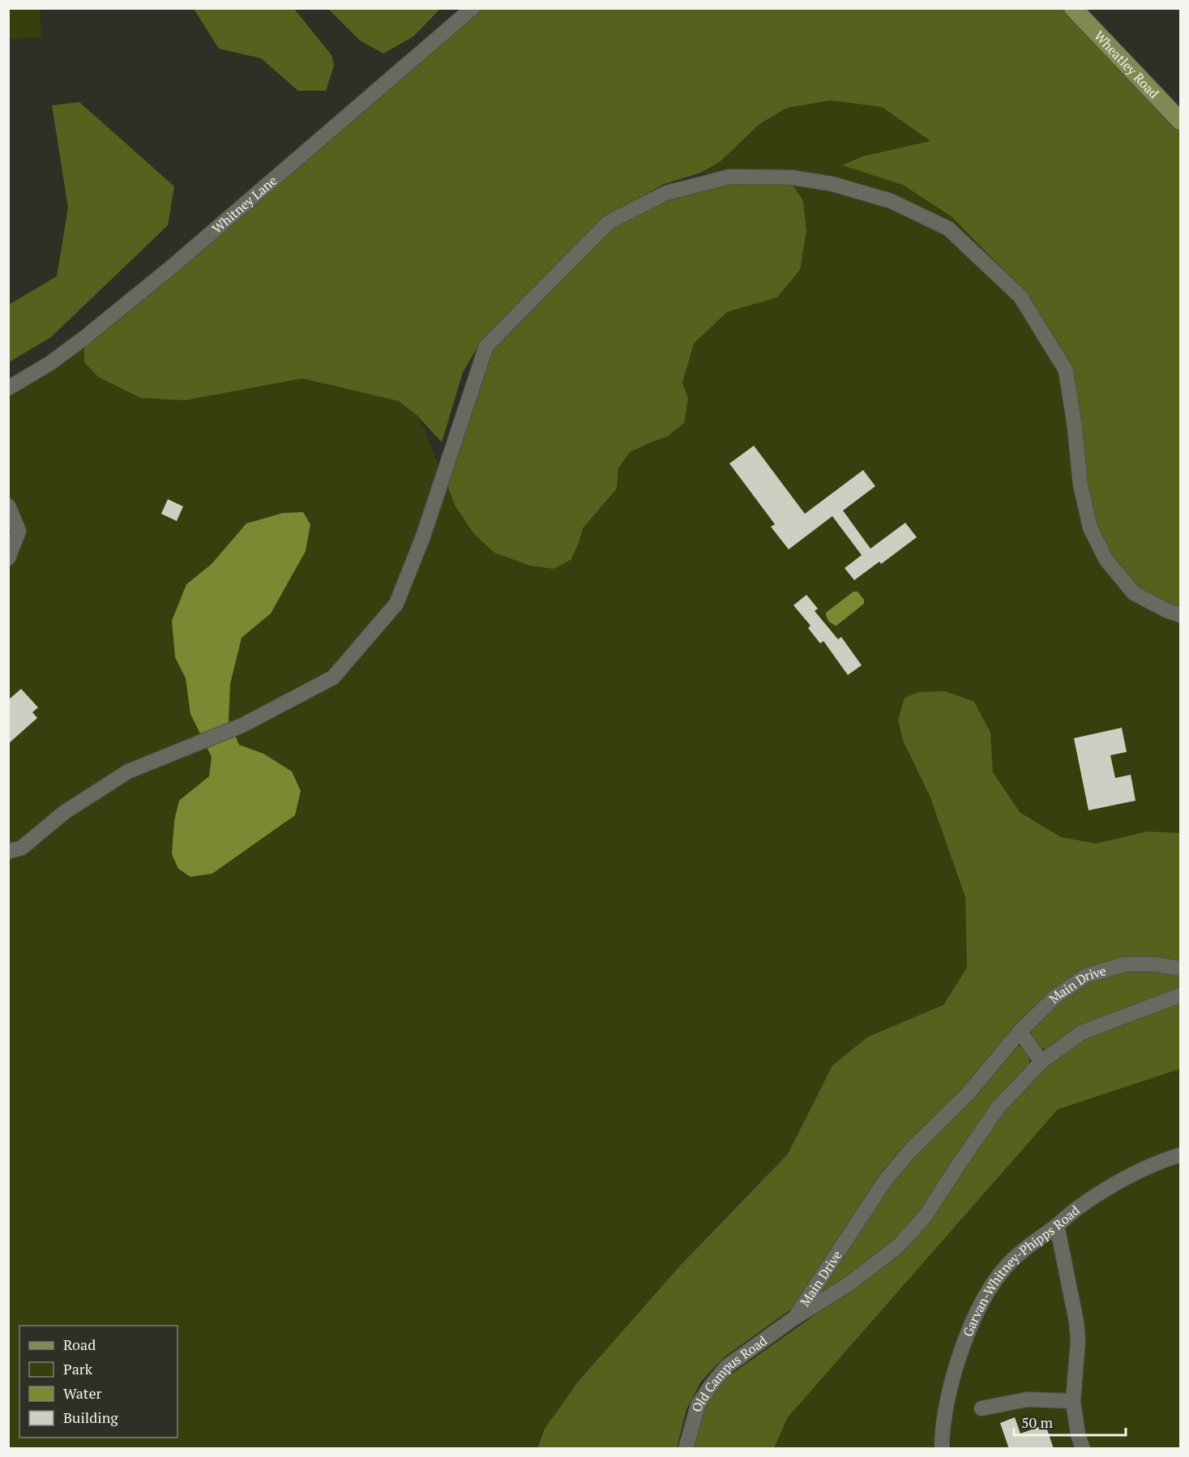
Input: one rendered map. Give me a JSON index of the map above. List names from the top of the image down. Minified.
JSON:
{"streets":{"main road":["Wheatley Road"],"street":["Whitney Lane","Main Drive","Garvan-Whitney-Phipps Road","Old Campus Road"]},"crossings":[["Main Drive","Old Campus Road"]],"legend":["Road","Park","Water","Building"],"scale_bar":"50 m"}
